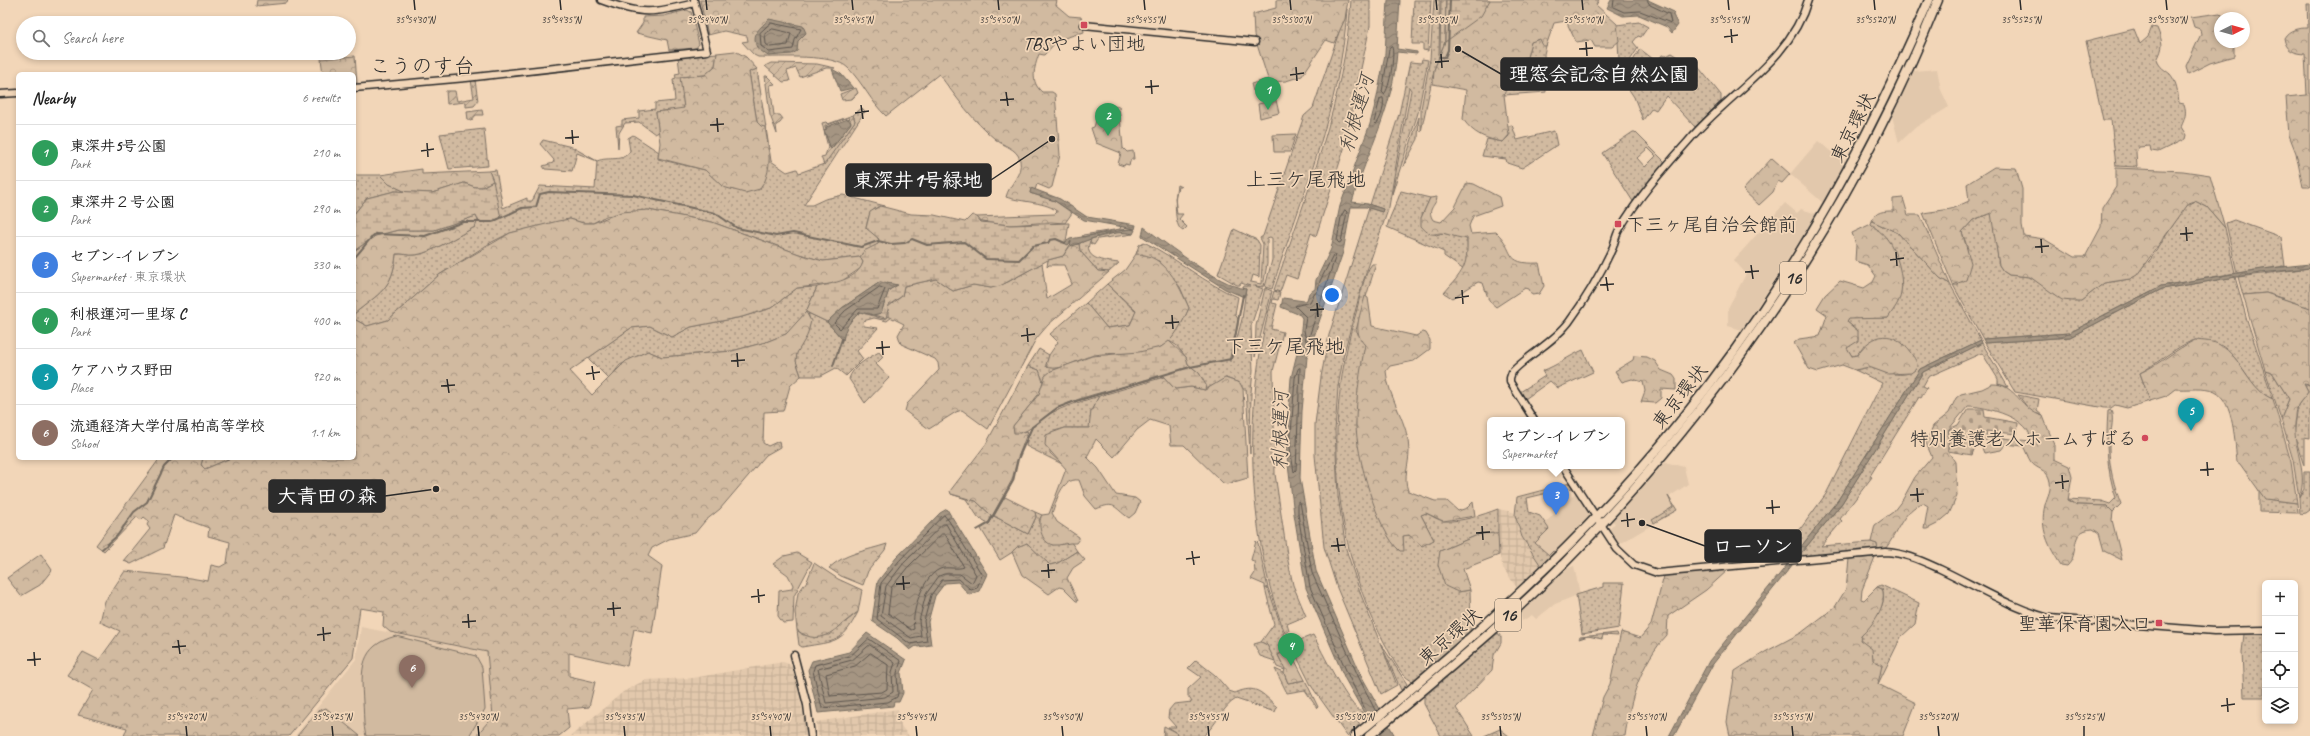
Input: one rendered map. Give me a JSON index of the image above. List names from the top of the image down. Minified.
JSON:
{"streets":{"highway":["東京環状","16"]},"districts":["こうのす台","上三ケ尾飛地","下三ケ尾飛地"],"water":["利根運河"],"places":{"transit":["TBSやよい団地","下三ヶ尾自治会館前","聖華保育園入口"],"other":["理窓会記念自然公園","東深井1号緑地","特別養護老人ホームすばる","大青田の森","ローソン"]},"north":"right","page":{"search":"Search here","heading":["Nearby","6 results"],"pins":["1","2","5","3","4","6"],"list":[{"mark":"1","name":"東深井5号公園","note":"Park","value":"210 m"},{"mark":"2","name":"東深井２号公園","note":"Park","value":"290 m"},{"mark":"3","name":"セブン-イレブン","note":"Supermarket · 東京環状","value":"330 m"},{"mark":"4","name":"利根運河一里塚 C","note":"Park","value":"400 m"},{"mark":"5","name":"ケアハウス野田","note":"Place","value":"920 m"},{"mark":"6","name":"流通経済大学付属柏高等学校","note":"School","value":"1.1 km"}],"popup":["セブン-イレブン","Supermarket"],"map_buttons":["+","−"]},"coordinates":["35°54'30\"N","35°54'35\"N","35°54'40\"N","35°54'45\"N","35°54'50\"N","35°54'55\"N","35°55'00\"N","35°55'05\"N","35°55'10\"N","35°55'15\"N","35°55'20\"N","35°55'25\"N","35°55'30\"N","35°54'20\"N","35°54'25\"N"]}
